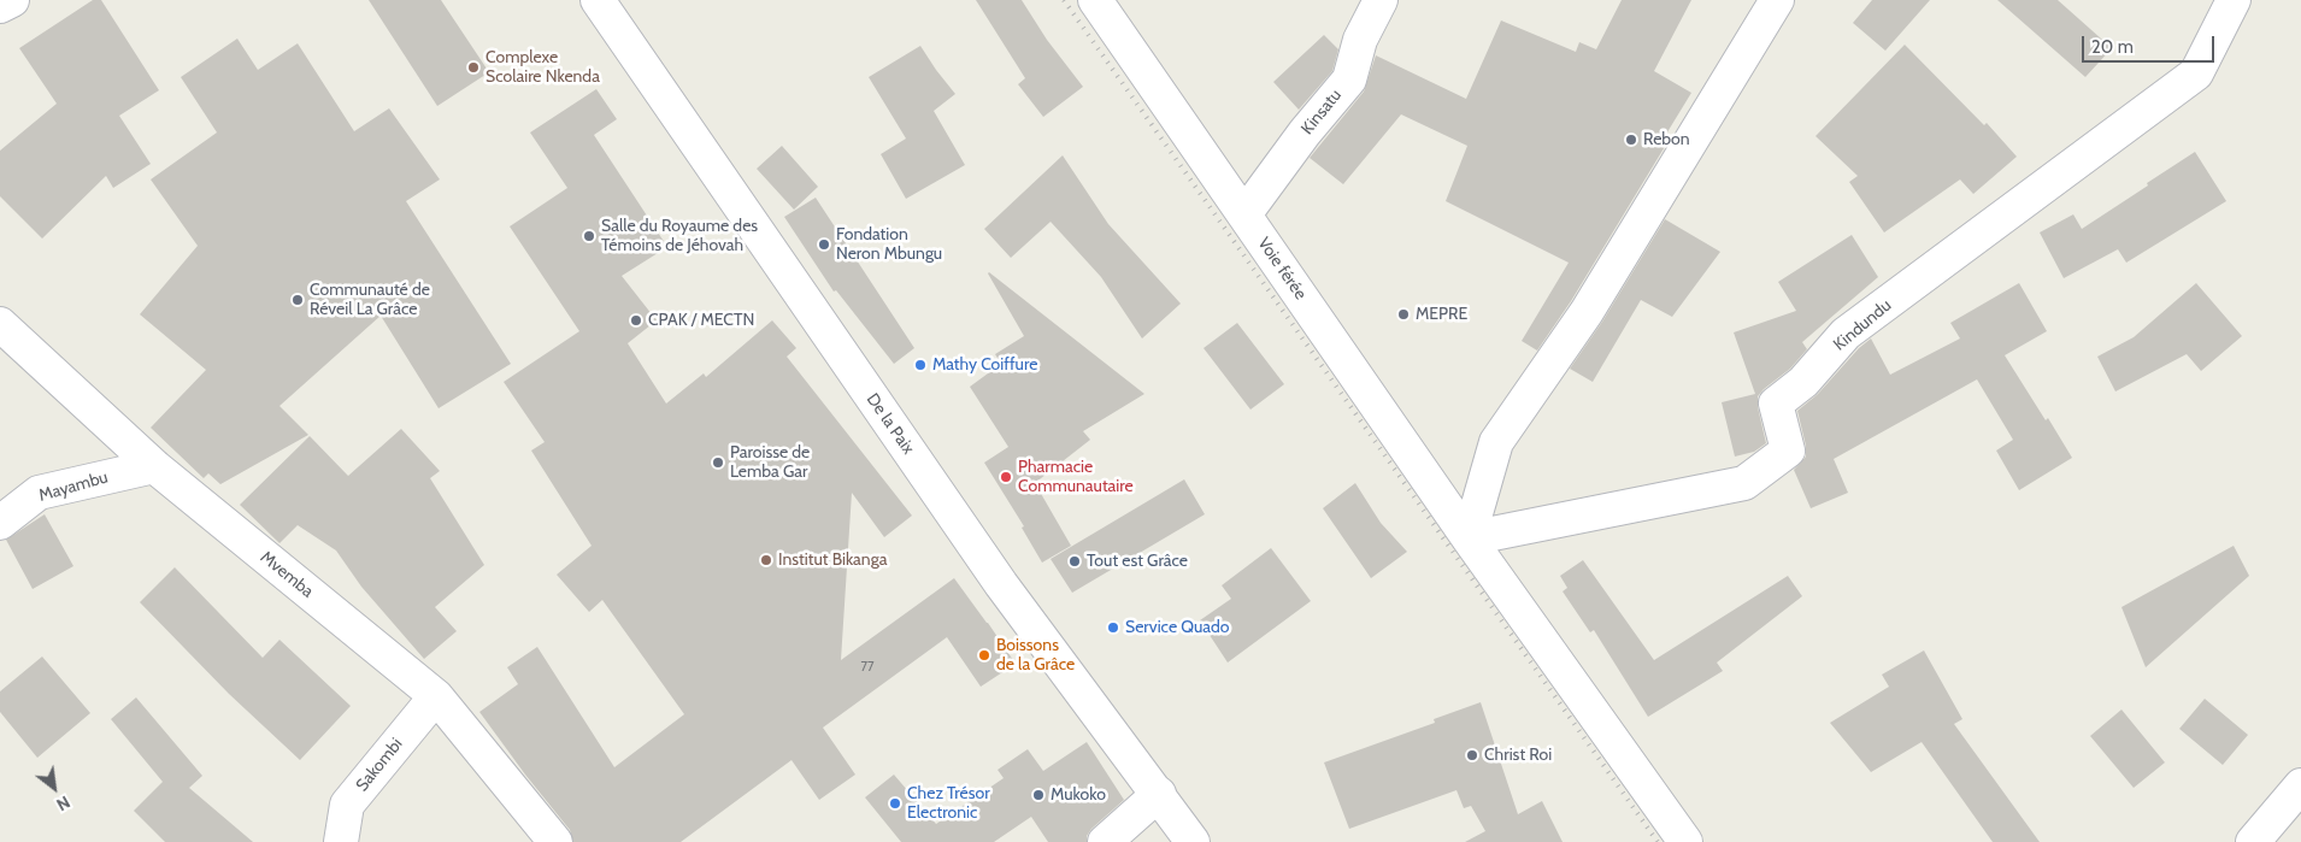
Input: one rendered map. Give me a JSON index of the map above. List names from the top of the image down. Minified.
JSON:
{"streets":{"street":["Kinsatu","Voie férée","Kindundu","De la Paix","Mayambu","Mvemba","Sakombi"]},"crossings":[["Kinsatu","Voie férée"],["Voie férée","Kindundu"],["Mayambu","Mvemba"],["Mvemba","Sakombi"]],"places":["Complexe Scolaire Nkenda","Rebon","Salle du Royaume des Témoins de Jéhovah","Fondation Neron Mbungu","Communauté de Réveil La Grâce","MEPRE","CPAK / MECTN","Mathy Coiffure","Paroisse de Lemba Gar","Pharmacie Communautaire","Institut Bikanga","Tout est Grâce","Service Quado","Boissons de la Grâce","Christ Roi","Mukoko","Chez Trésor Electronic"],"house_numbers":["77"],"scale_bar":"20 m","north":"bottom right"}
